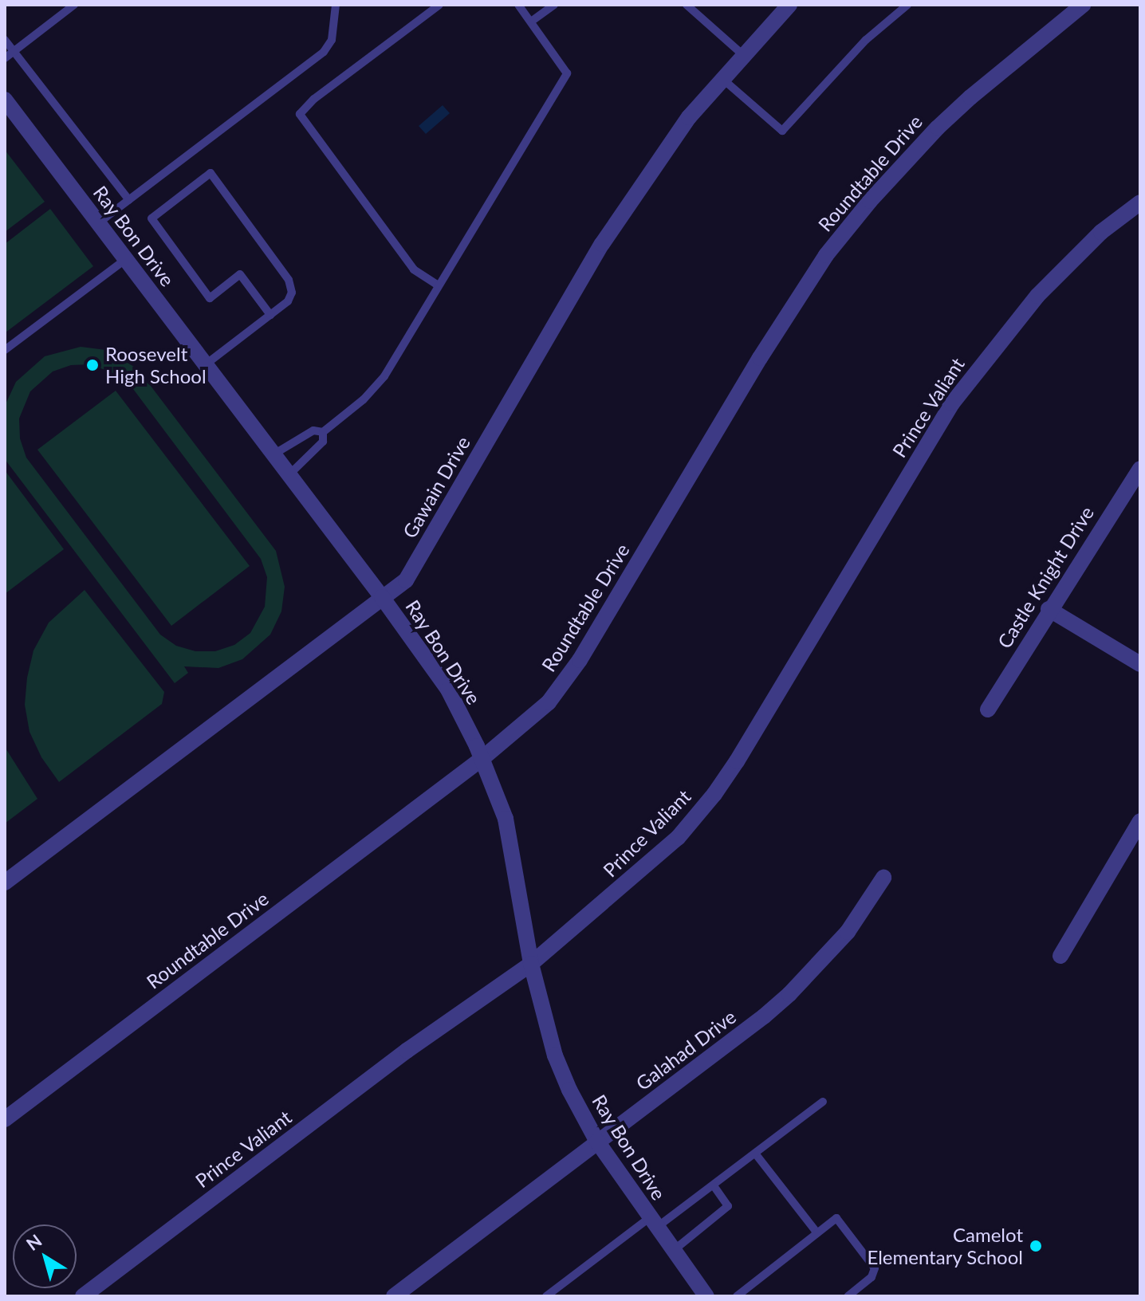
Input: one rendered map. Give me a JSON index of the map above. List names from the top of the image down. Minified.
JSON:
{"streets":{"street":["Roundtable Drive","Ray Bon Drive","Prince Valiant","Gawain Drive","Castle Knight Drive","Galahad Drive"]},"crossings":[["Roundtable Drive","Ray Bon Drive"],["Ray Bon Drive","Prince Valiant"],["Ray Bon Drive","Gawain Drive"],["Ray Bon Drive","Galahad Drive"]],"places":["Roosevelt High School","Camelot Elementary School"],"north":"top left"}
